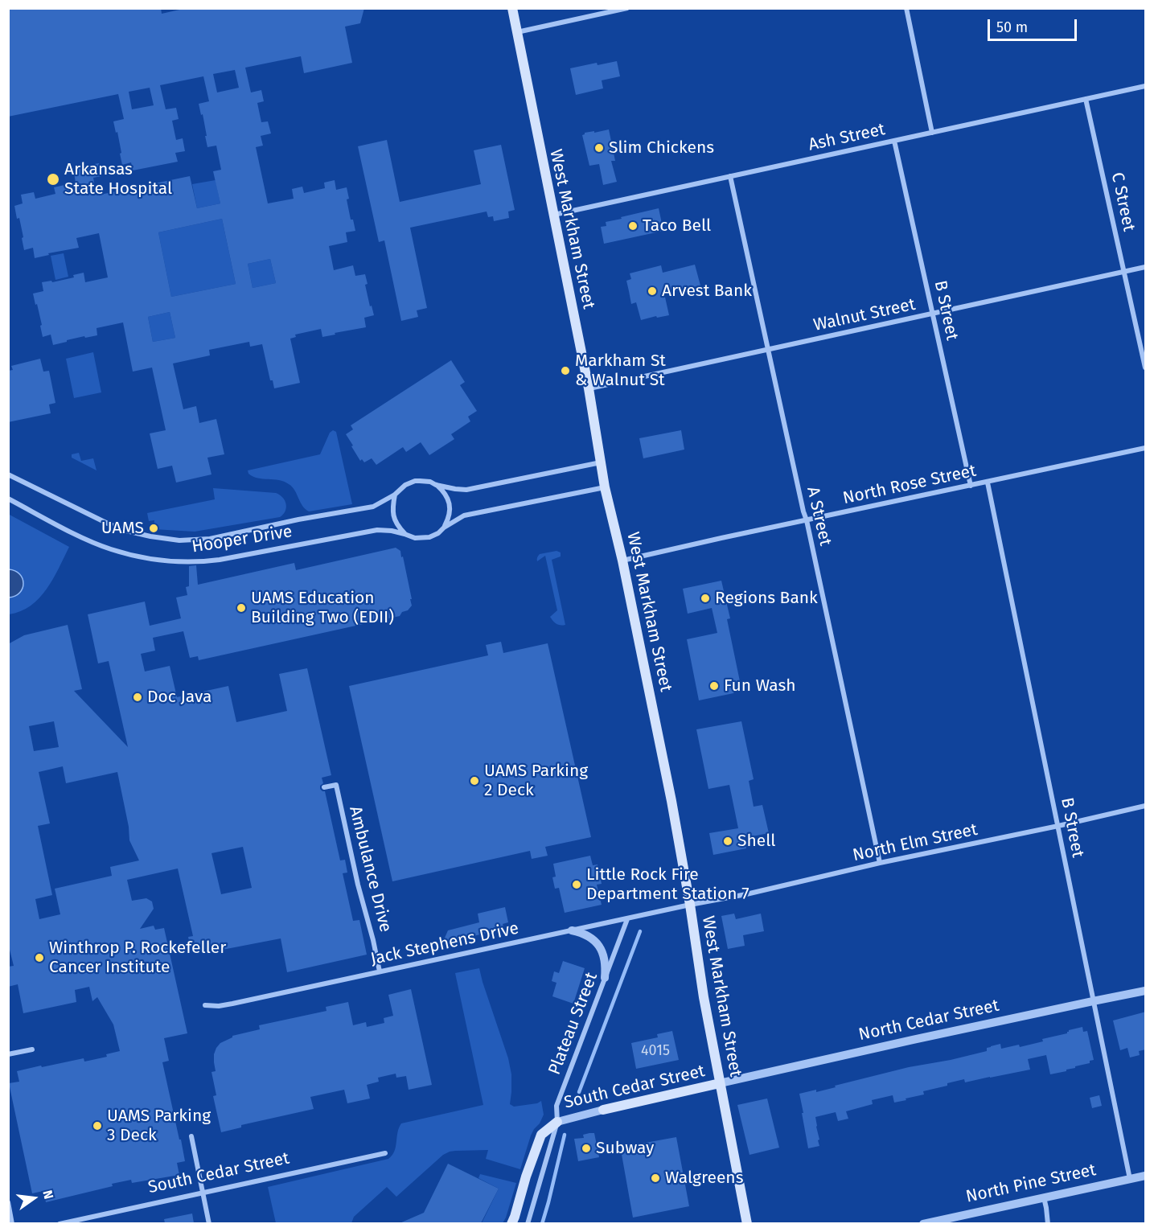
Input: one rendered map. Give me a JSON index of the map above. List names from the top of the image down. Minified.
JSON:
{"streets":{"main road":["West Markham Street","South Cedar Street"],"street":["Ash Street","C Street","B Street","Walnut Street","North Rose Street","A Street","Hooper Drive","North Elm Street","Ambulance Drive","Jack Stephens Drive","North Cedar Street","Plateau Street","North Pine Street"]},"crossings":[["Ash Street","C Street"],["Ash Street","West Markham Street"],["Ash Street","B Street"],["Ash Street","A Street"],["C Street","Walnut Street"],["West Markham Street","Walnut Street"],["West Markham Street","North Rose Street"],["West Markham Street","Hooper Drive"],["West Markham Street","North Elm Street"],["West Markham Street","Jack Stephens Drive"],["West Markham Street","North Cedar Street"],["West Markham Street","South Cedar Street"],["B Street","Walnut Street"],["B Street","North Rose Street"],["B Street","North Elm Street"],["B Street","North Cedar Street"],["B Street","North Pine Street"],["Walnut Street","A Street"],["North Rose Street","A Street"],["A Street","North Elm Street"],["North Elm Street","Jack Stephens Drive"],["Ambulance Drive","Jack Stephens Drive"],["Jack Stephens Drive","Plateau Street"],["North Cedar Street","South Cedar Street"],["Plateau Street","South Cedar Street"]],"places":["Slim Chickens","Arkansas State Hospital","Taco Bell","Arvest Bank","Markham St & Walnut St","UAMS","Regions Bank","UAMS Education Building Two (EDII)","Fun Wash","Doc Java","UAMS Parking 2 Deck","Shell","Little Rock Fire Department Station 7","Winthrop P. Rockefeller Cancer Institute","UAMS Parking 3 Deck","Subway","Walgreens"],"house_numbers":["4015"],"scale_bar":"50 m","north":"right"}
